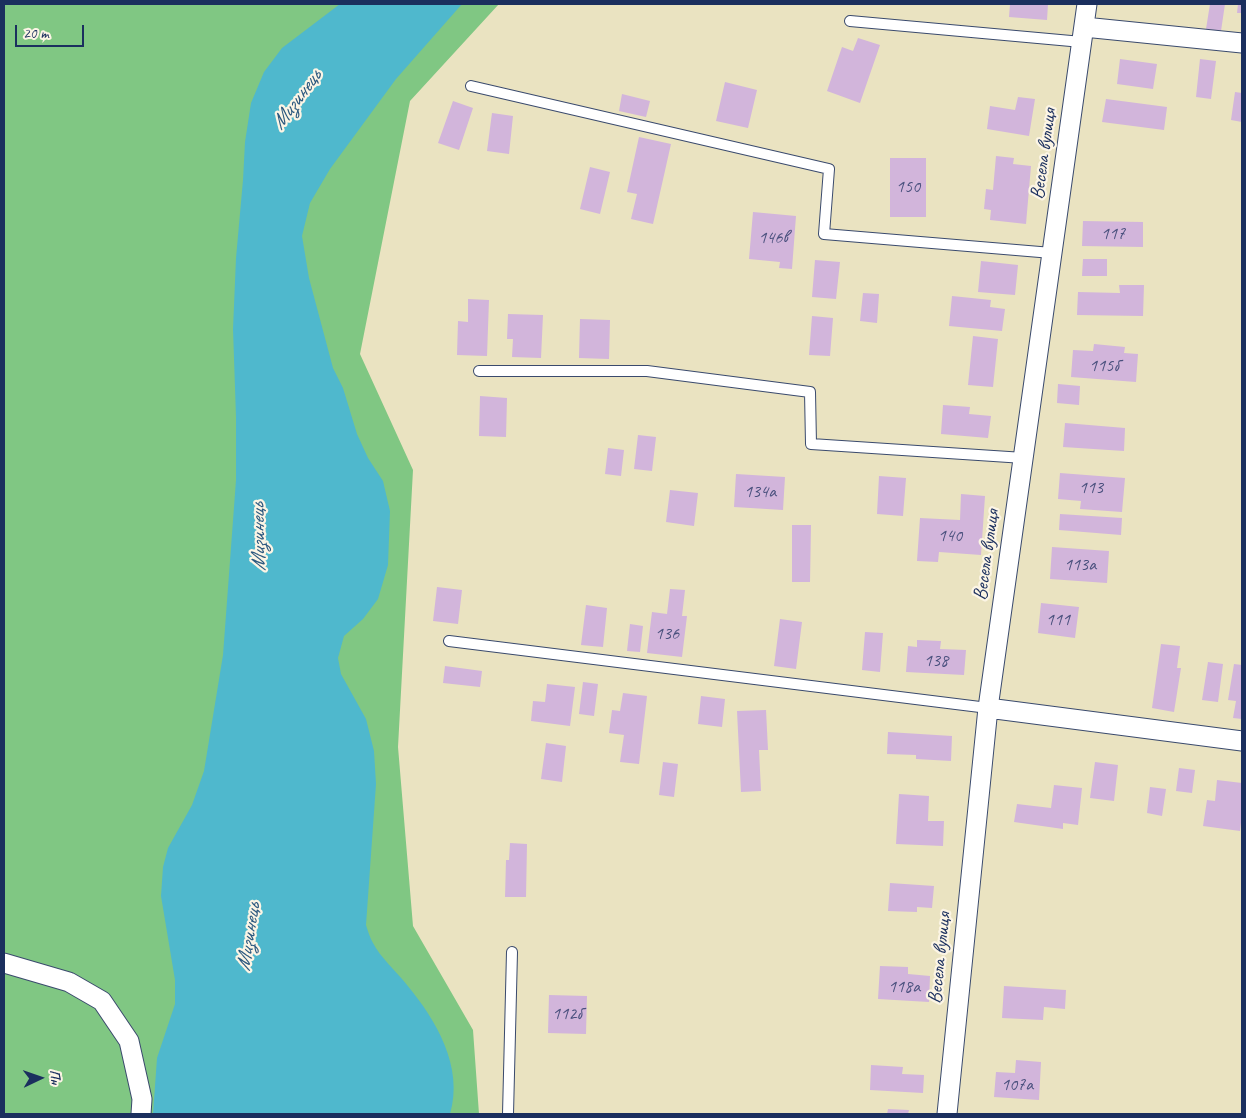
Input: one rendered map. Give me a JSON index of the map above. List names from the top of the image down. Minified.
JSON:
{"streets":{"street":["Весела вулиця"]},"water":["Мизинець"],"house_numbers":["150","117","146в","115б","113","134а","140","113а","111","136","138","118а","112б","107а"],"scale_bar":"20 m","north":"right"}
